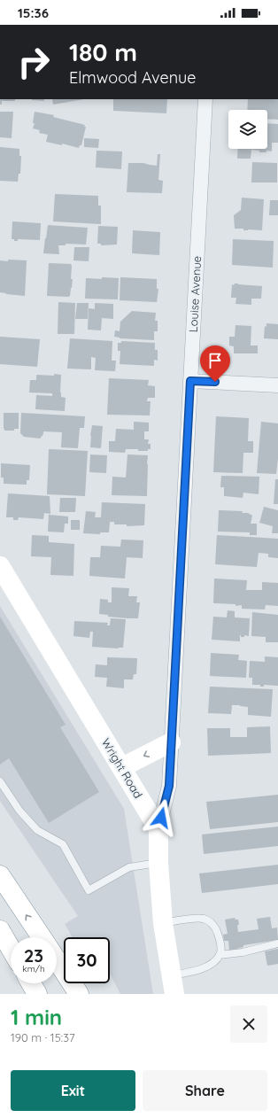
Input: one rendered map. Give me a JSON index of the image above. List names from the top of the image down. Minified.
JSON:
{"streets":{"main road":["Wright Road"],"street":["Louise Avenue"]},"crossings":[["Louise Avenue","Wright Road"]],"page":{"status":"15:36","turn":["180 m","Elmwood Avenue"],"speed":"23 km/h","limit":"30","heading":["1 min","190 m · 15:37"],"buttons":["Exit","Share"]}}
